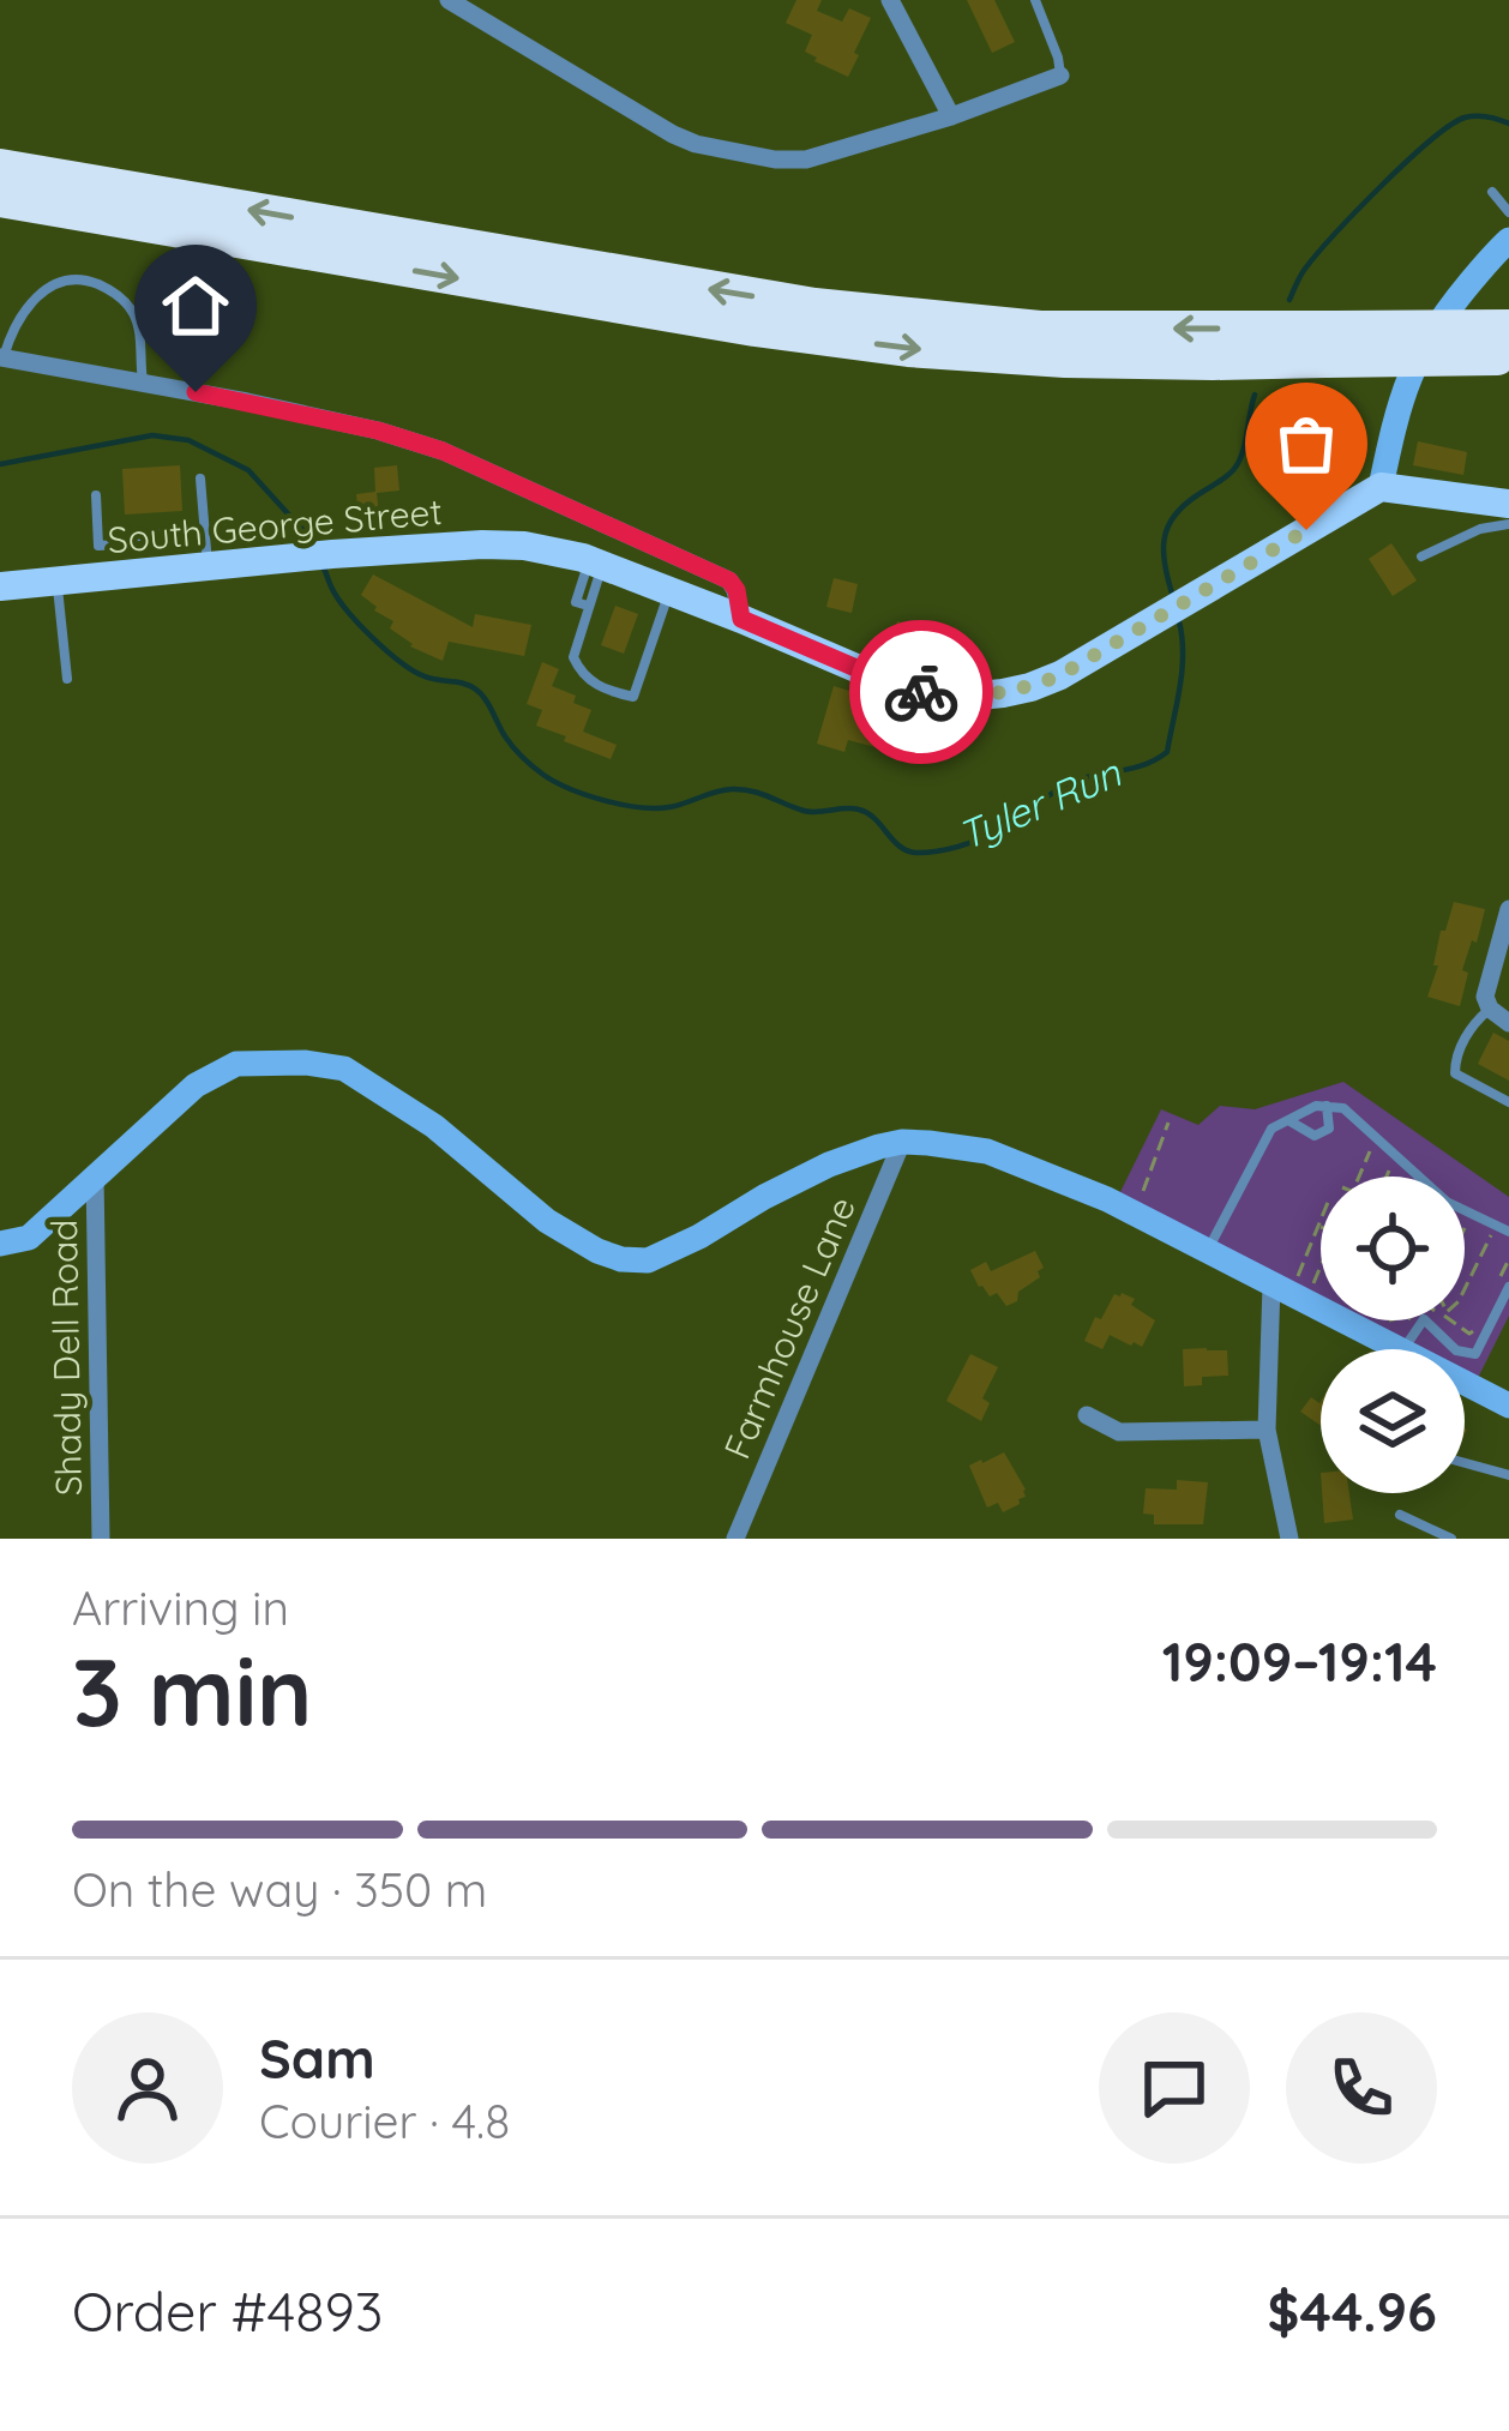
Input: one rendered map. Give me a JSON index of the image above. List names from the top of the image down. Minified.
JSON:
{"streets":{"main road":["South George Street"],"street":["Farmhouse Lane","Shady Dell Road"]},"water":["Tyler Run"],"page":{"heading":["3 min","Arriving in","19:09–19:14"],"panel":["Sam","Courier · 4.8","Order #4893","$44.96"],"bar":"On the way · 350 m"}}
